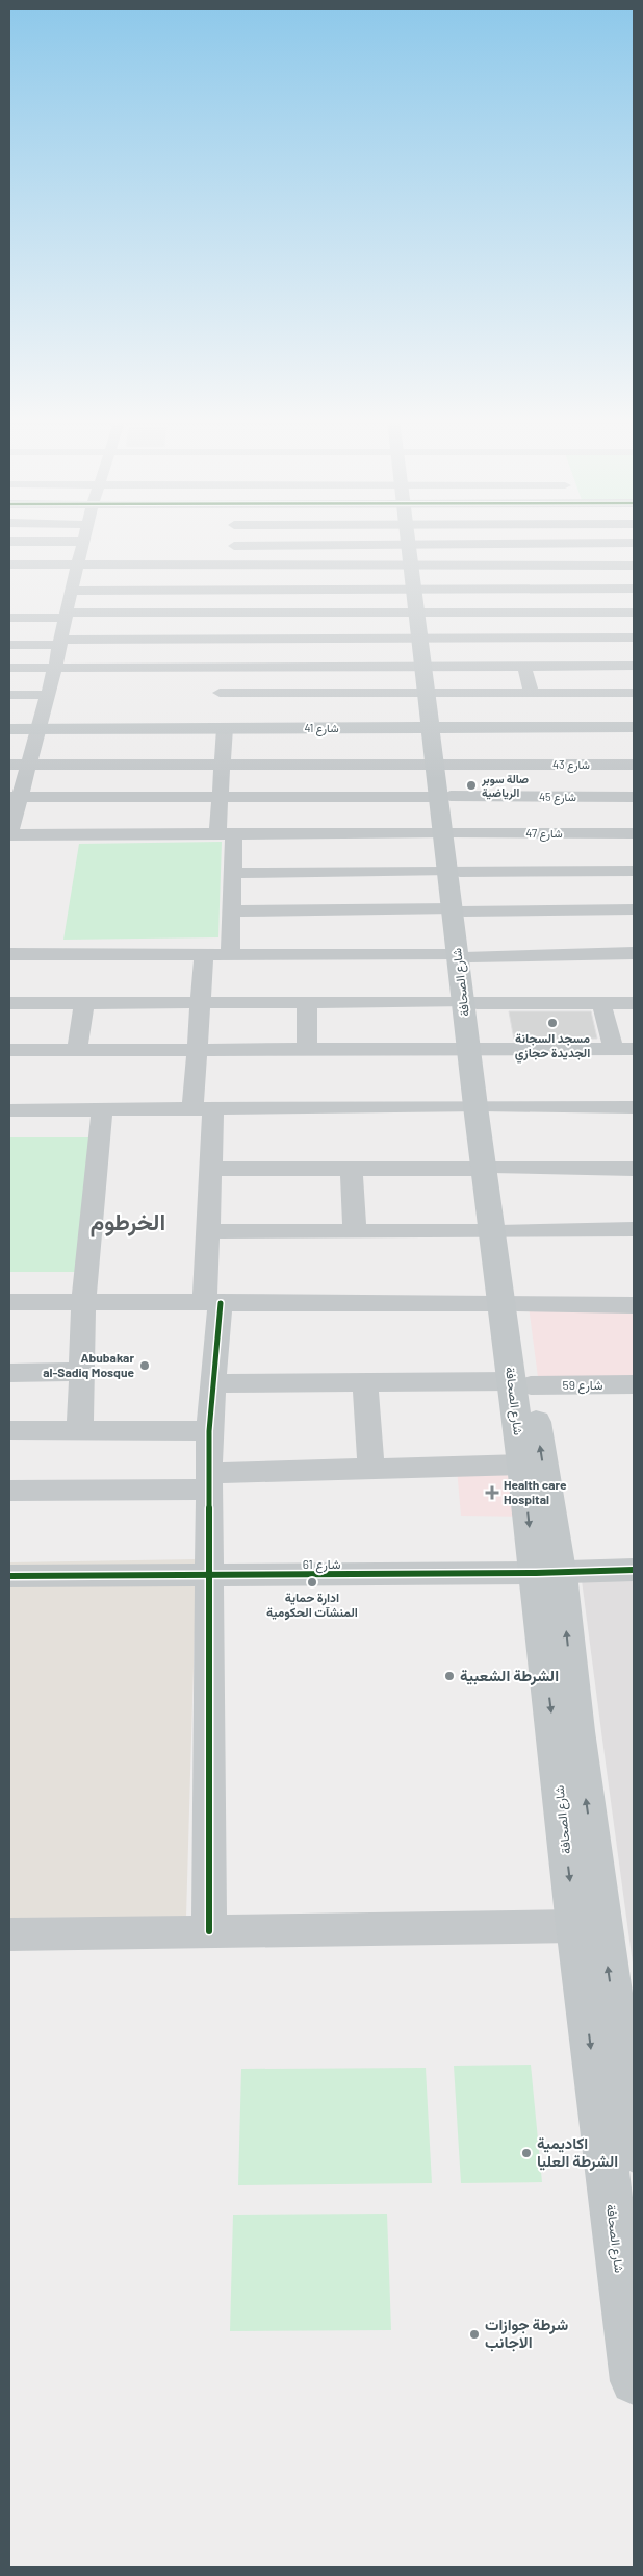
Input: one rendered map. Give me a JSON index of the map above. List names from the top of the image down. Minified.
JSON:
{"streets":{"main road":["شارع 41","شارع الصحافة"],"street":["شارع 43","شارع 45","شارع 47","شارع 59","شارع 61"]},"crossings":[["شارع 41","شارع الصحافة"],["شارع 43","شارع الصحافة"],["شارع 45","شارع الصحافة"],["شارع 47","شارع الصحافة"],["شارع الصحافة","شارع 59"],["شارع الصحافة","شارع 61"]],"districts":["الخرطوم"],"places":{"other":["صالة سوبر الرياضية","مسجد السجانة الجديدة حجازي","Abubakar al-Sadiq Mosque","ادارة حماية المنشآت الحكومية","الشرطة الشعبية","اكاديمية الشرطة العليا","شرطة جوازات الاجانب"],"health":["Health care Hospital"]}}
